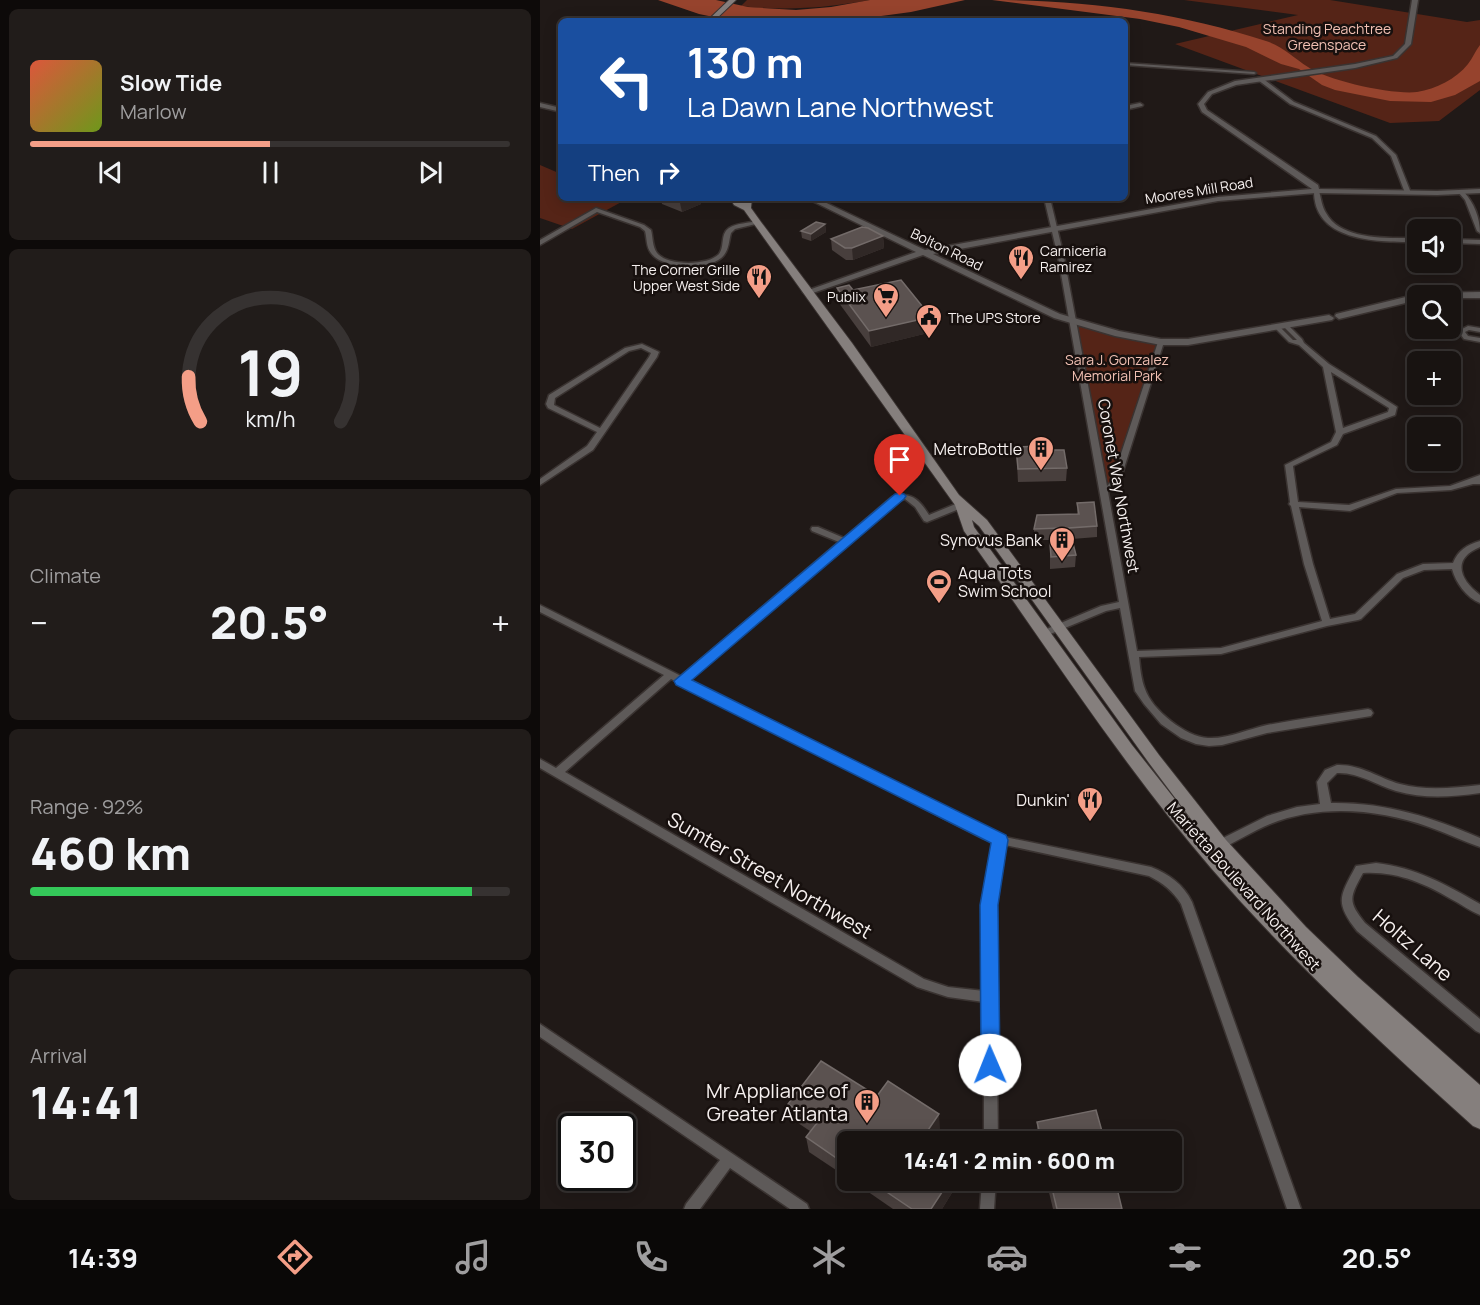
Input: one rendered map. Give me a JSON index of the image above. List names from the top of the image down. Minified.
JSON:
{"streets":{"main road":["Marietta Boulevard Northwest"],"street":["Moores Mill Road","Bolton Road","Coronet Way Northwest","Sumter Street Northwest","Holtz Lane"]},"crossings":[["Moores Mill Road","Bolton Road"],["Moores Mill Road","Coronet Way Northwest"],["Moores Mill Road","Marietta Boulevard Northwest"],["Bolton Road","Coronet Way Northwest"]],"parks":["Standing Peachtree Greenspace","Sara J. Gonzalez Memorial Park"],"places":{"restaurant":["Carniceria Ramirez","The Corner Grille Upper West Side","Dunkin'"],"supermarket":["Publix"],"public building":["The UPS Store"],"building":["MetroBottle","Synovus Bank","Mr Appliance of Greater Atlanta"],"sports":["Aqua Tots Swim School"]},"page":{"turn":["130 m","La Dawn Lane Northwest"],"song":["Slow Tide","Marlow"],"then":"Then","map_buttons":["+","−"],"tile":["Climate",["Range · 92%","460 km"],["Arrival","14:41"]],"heat":["−","20.5°","+"],"limit":"30","trip":"14:41 · 2 min · 600 m","tabs":["14:39","20.5°"],"gauge":["19","km/h"]}}
